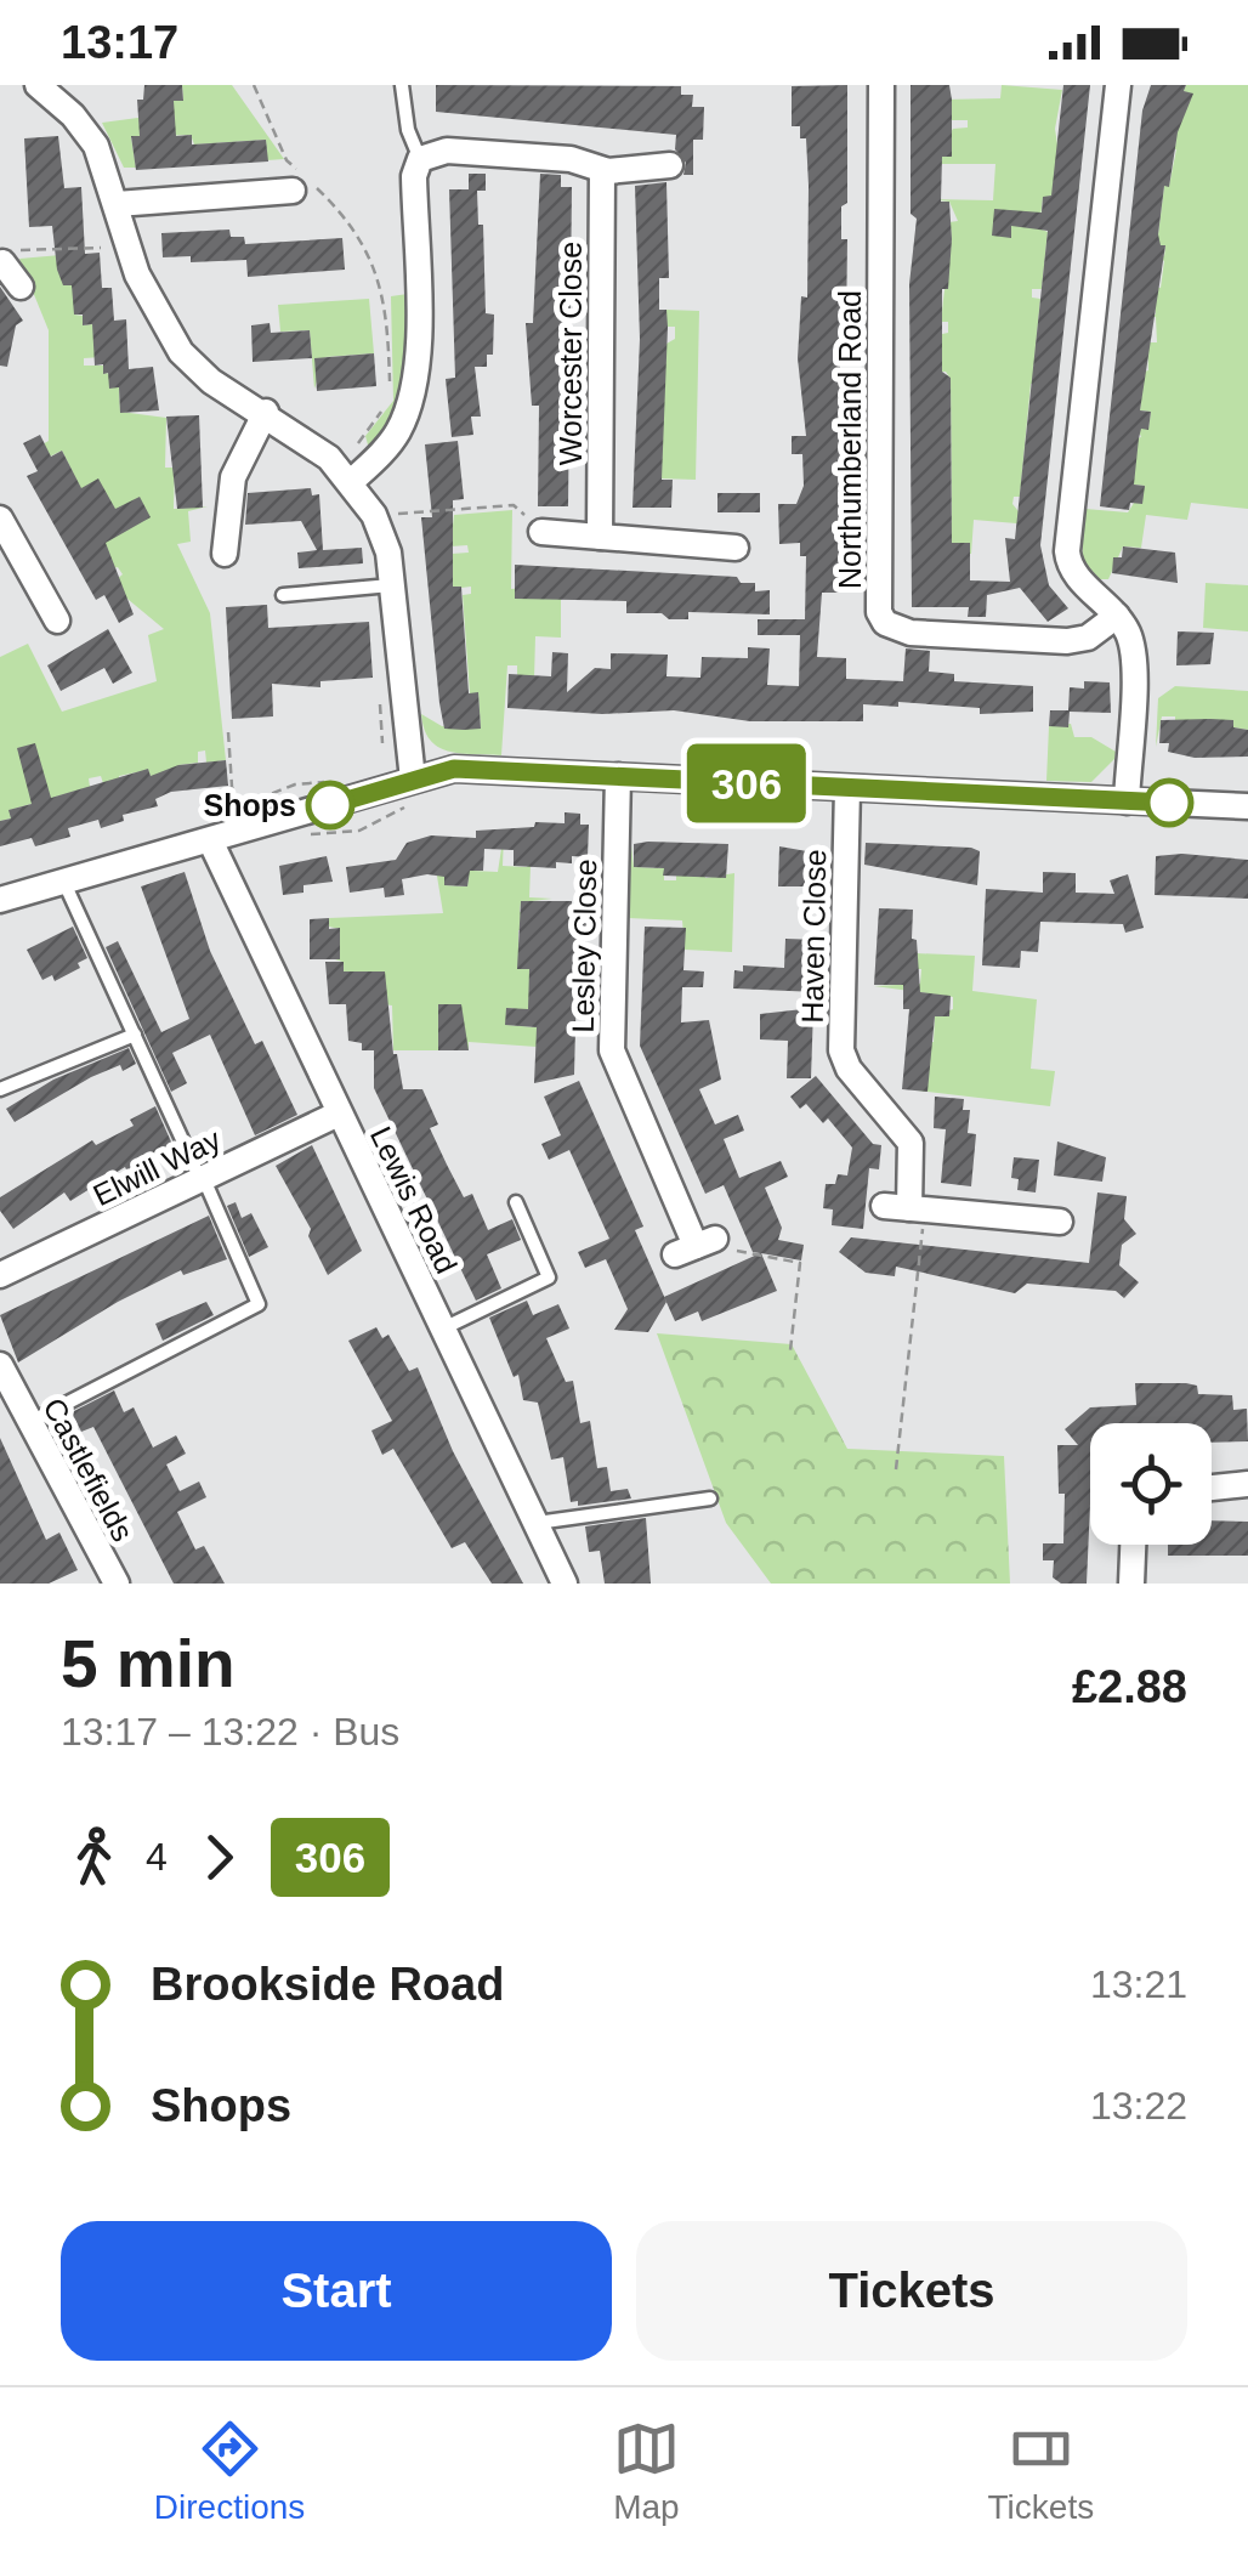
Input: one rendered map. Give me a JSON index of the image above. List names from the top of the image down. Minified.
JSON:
{"streets":{"street":["Worcester Close","Northumberland Road","Haven Close","Lesley Close","Elwill Way","Lewis Road","Castlefields"]},"crossings":[["Elwill Way","Lewis Road"]],"places":["Shops"],"lines":["bus line 306"],"page":{"status":"13:17","on_map":"306","heading":["5 min","13:17 – 13:22 · Bus","£2.88"],"legs":["4","306"],"list":[{"name":"Brookside Road","value":"13:21"},{"name":"Shops","value":"13:22"}],"buttons":["Start","Tickets"],"tabs":["Directions","Map","Tickets"]}}
